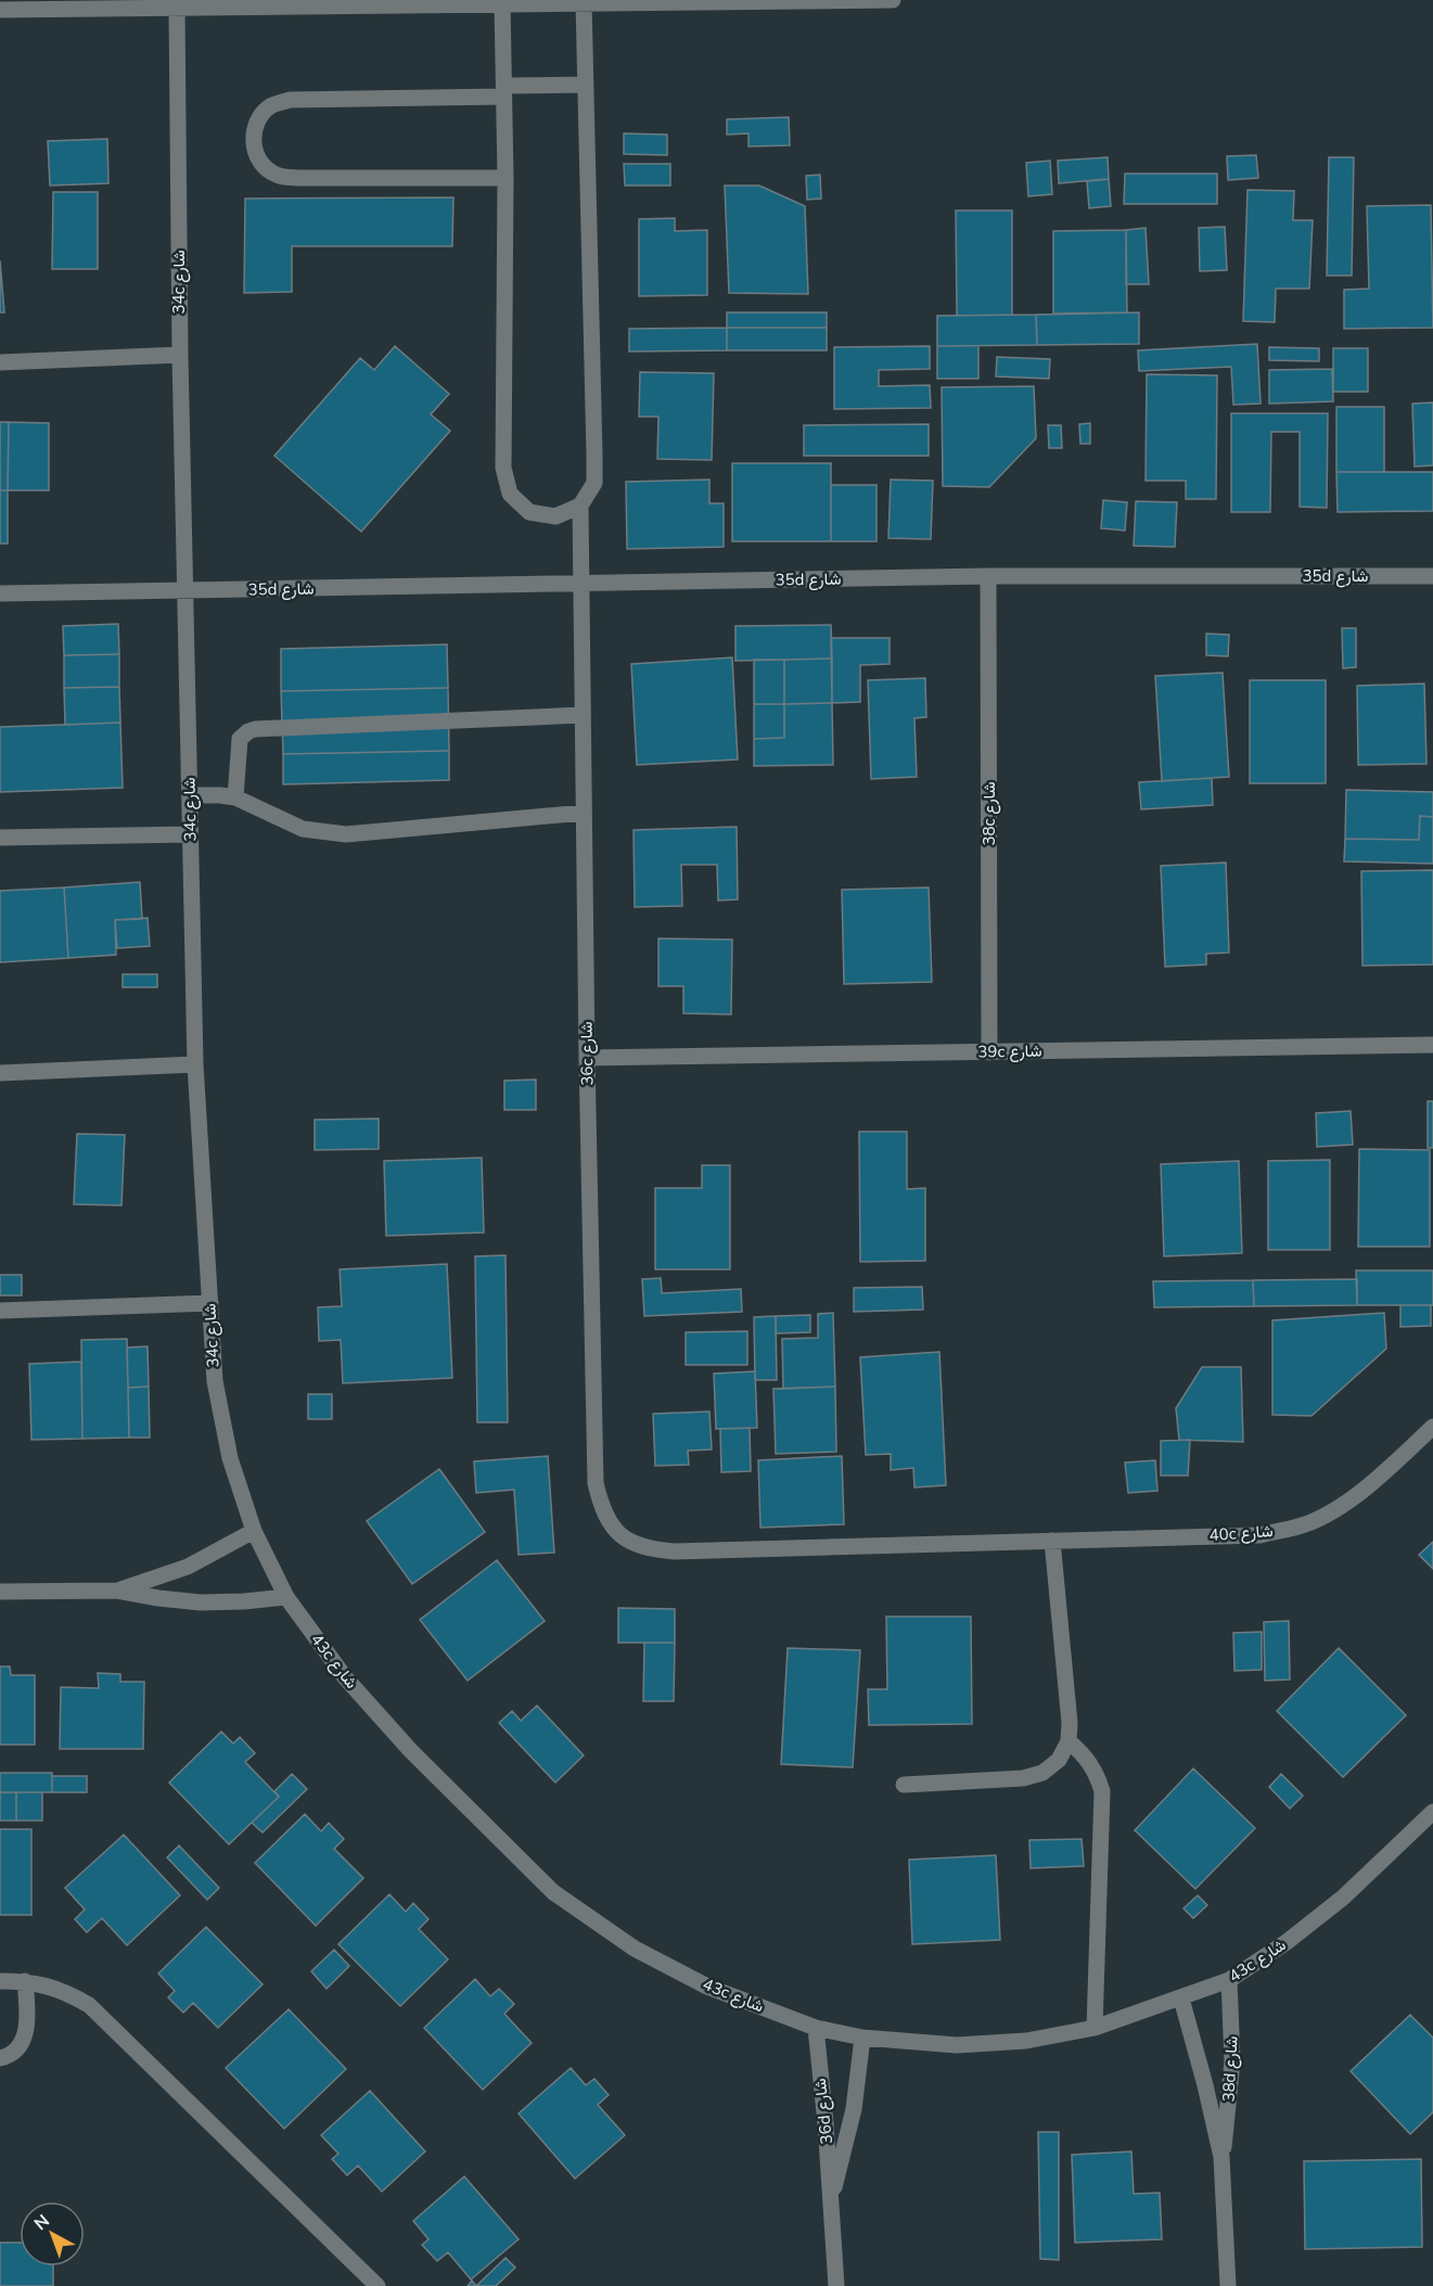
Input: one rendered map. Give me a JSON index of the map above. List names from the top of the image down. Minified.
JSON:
{"streets":{"street":["34c شارع","35d شارع","38c شارع","39c شارع","36c شارع","40c شارع","43c شارع","38d شارع","36d شارع"]},"crossings":[["34c شارع","35d شارع"],["34c شارع","43c شارع"],["35d شارع","38c شارع"],["35d شارع","36c شارع"],["38c شارع","39c شارع"],["39c شارع","36c شارع"],["36c شارع","40c شارع"],["43c شارع","38d شارع"],["43c شارع","36d شارع"]],"north":"top left"}
